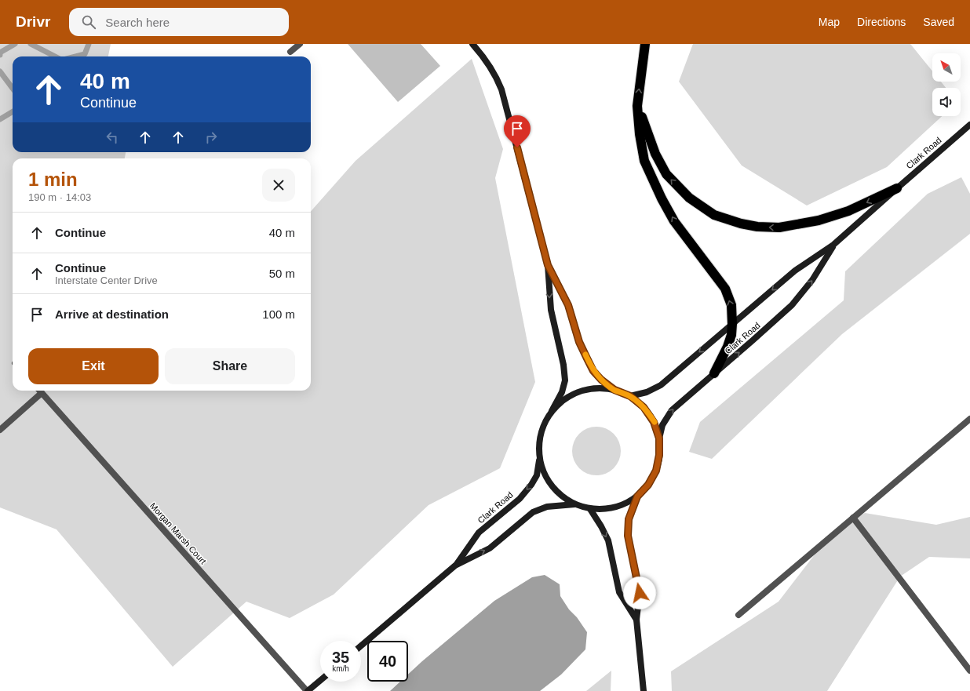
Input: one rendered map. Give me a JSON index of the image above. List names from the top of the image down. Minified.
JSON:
{"streets":{"street":["Clark Road","Morgan Marsh Court"]},"north":"top left","page":{"header":"Drivr","search":"Search here","nav":["Map","Directions","Saved"],"turn":["40 m","Continue"],"heading":["1 min","190 m · 14:03"],"list":[{"name":"Continue","value":"40 m"},{"name":"Continue","note":"Interstate Center Drive","value":"50 m"},{"name":"Arrive at destination","value":"100 m"}],"buttons":["Exit","Share"],"speed":"35 km/h","limit":"40"}}
